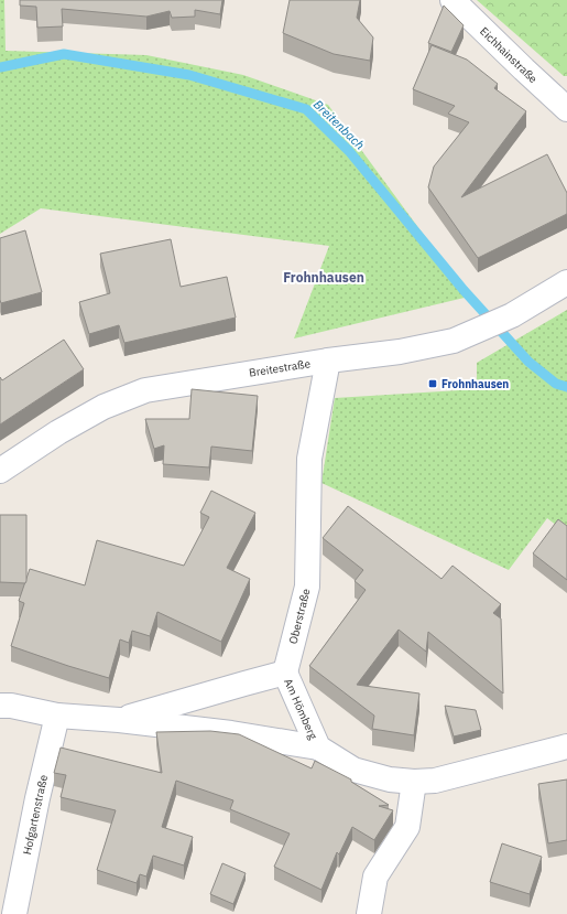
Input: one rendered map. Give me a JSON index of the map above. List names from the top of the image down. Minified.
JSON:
{"streets":{"street":["Eichhainstraße","Breitestraße","Oberstraße","Am Hömberg","Hofgartenstraße"]},"crossings":[["Breitestraße","Oberstraße"],["Oberstraße","Am Hömberg"]],"districts":["Frohnhausen"],"water":["Breitenbach"],"places":{"transit":["Frohnhausen"]}}
